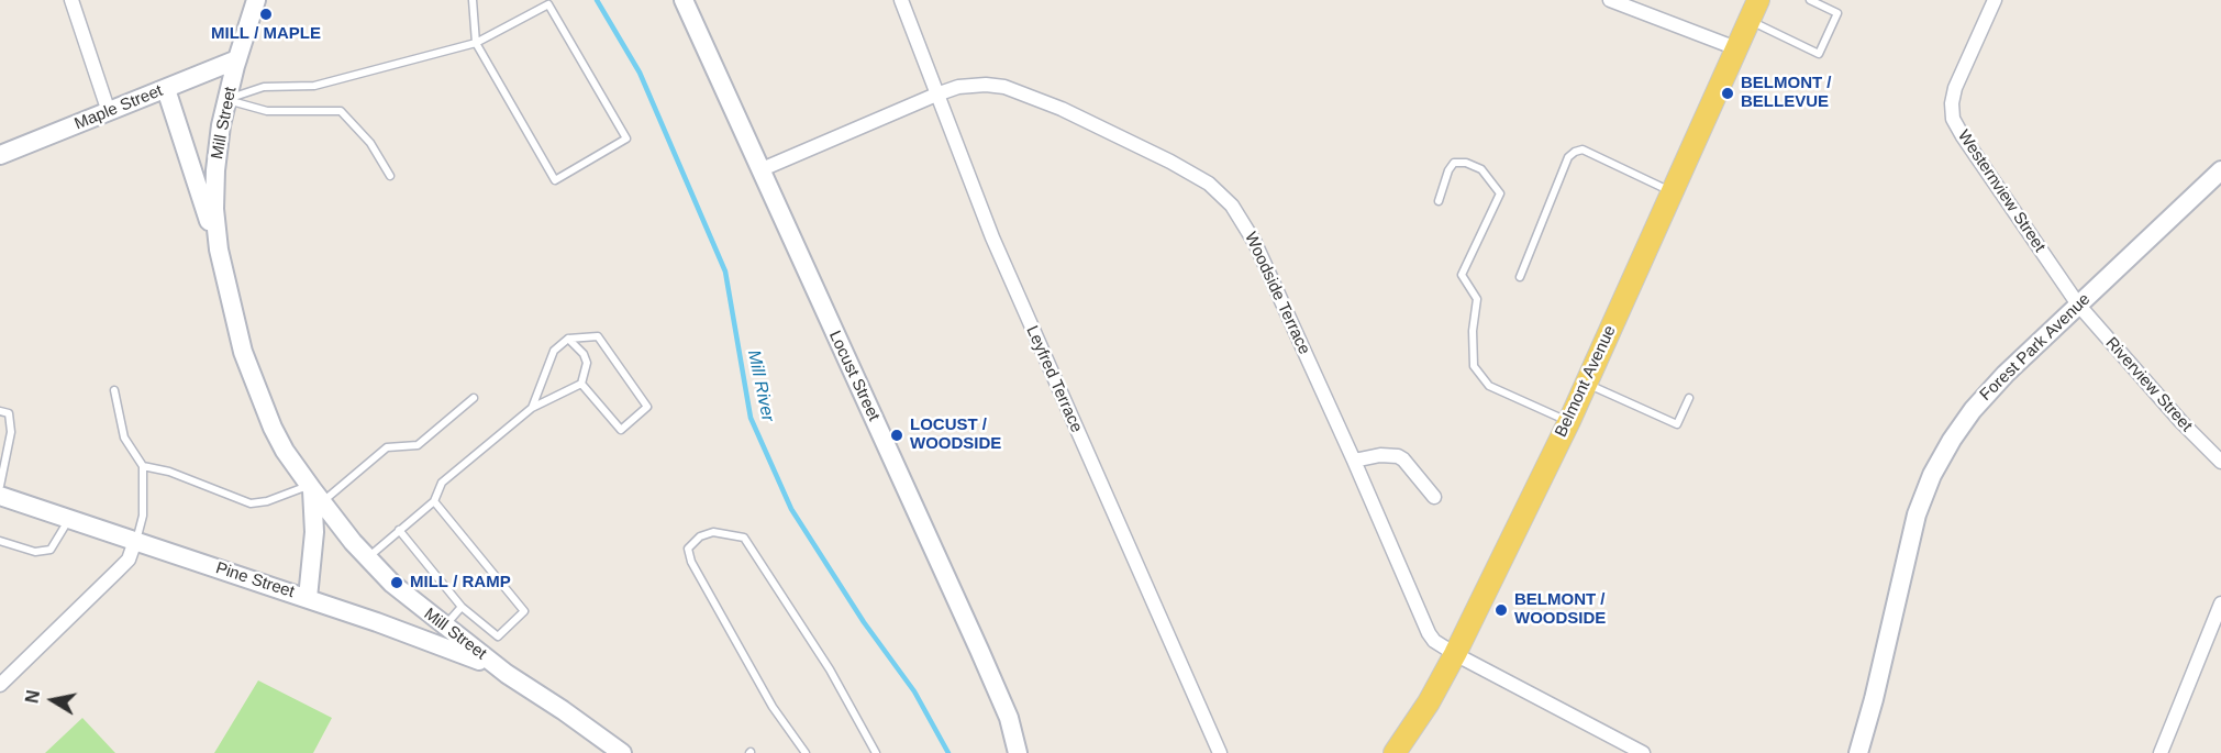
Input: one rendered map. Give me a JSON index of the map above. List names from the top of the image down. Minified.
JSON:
{"streets":{"main road":["Belmont Avenue"],"street":["Maple Street","Mill Street","Westernview Street","Woodside Terrace","Forest Park Avenue","Locust Street","Leyfred Terrace","Riverview Street","Pine Street"]},"crossings":[["Maple Street","Mill Street"],["Mill Street","Pine Street"],["Westernview Street","Forest Park Avenue"],["Westernview Street","Riverview Street"],["Woodside Terrace","Locust Street"],["Woodside Terrace","Leyfred Terrace"],["Woodside Terrace","Belmont Avenue"],["Forest Park Avenue","Riverview Street"]],"water":["Mill River"],"places":["MILL / MAPLE","BELMONT / BELLEVUE","LOCUST / WOODSIDE","MILL / RAMP","BELMONT / WOODSIDE"],"north":"left"}
